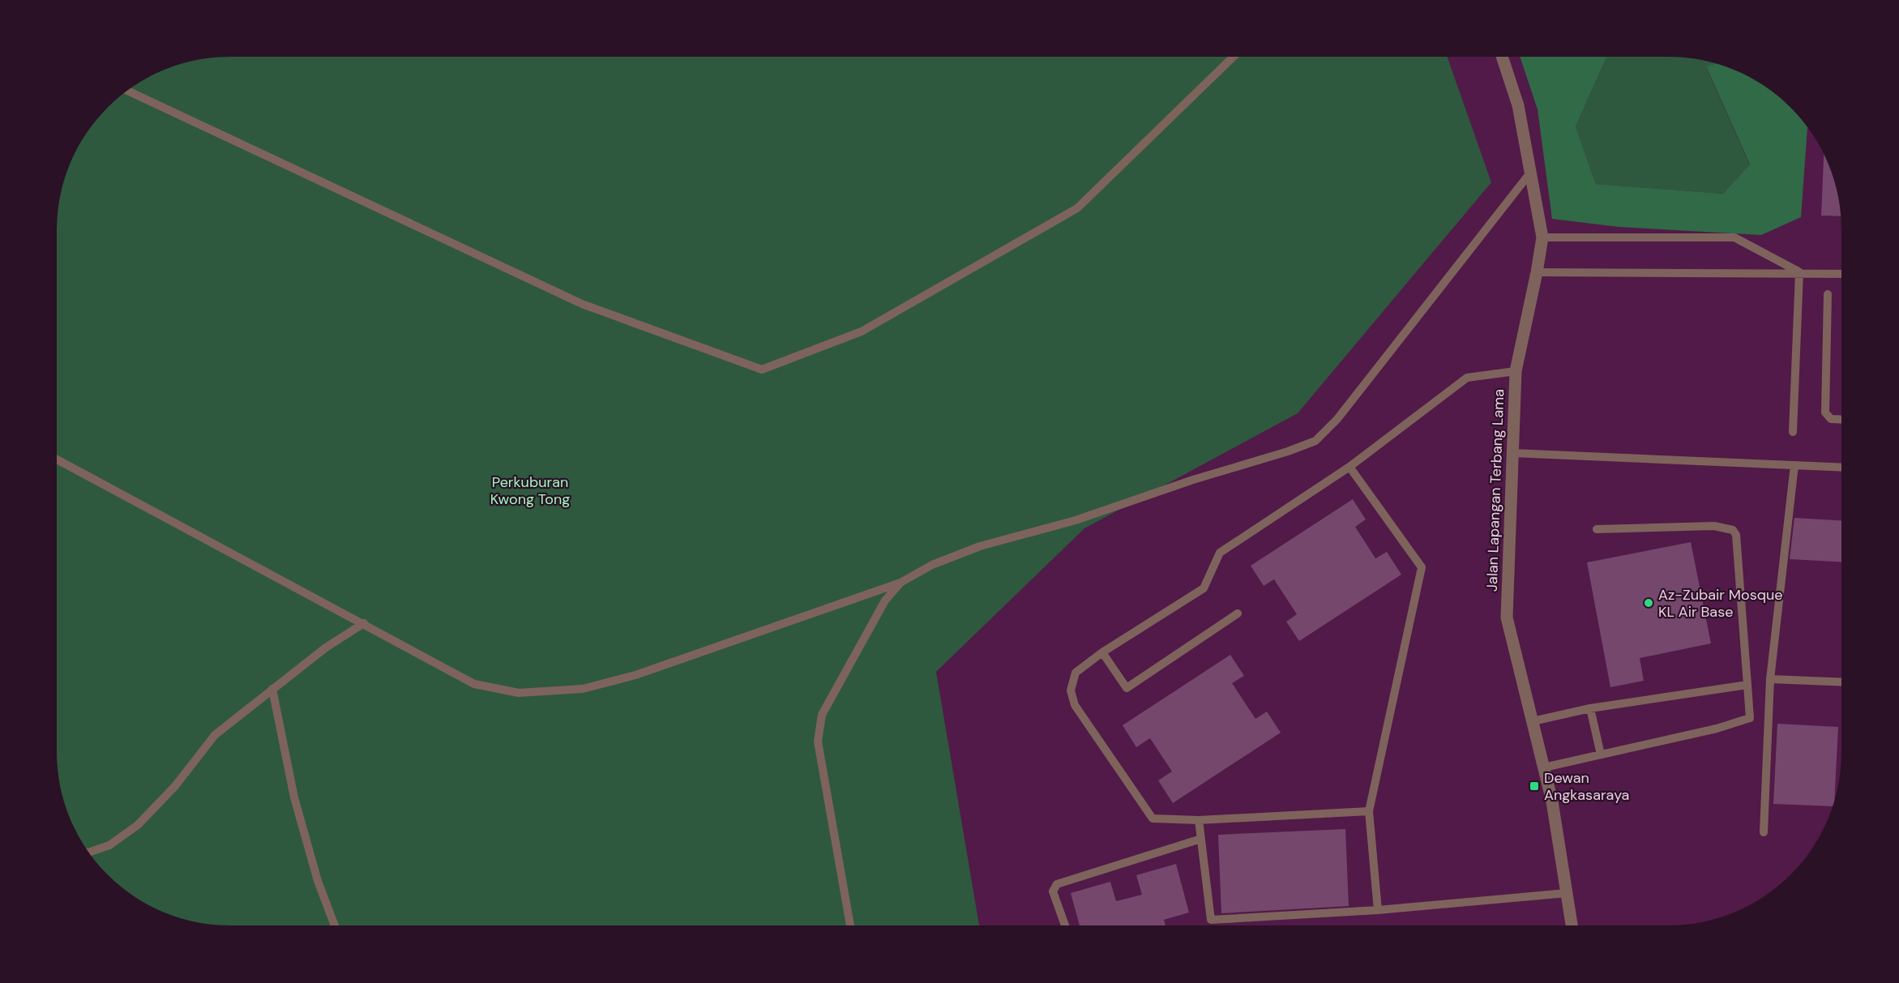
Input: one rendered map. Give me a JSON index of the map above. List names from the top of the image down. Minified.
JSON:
{"streets":{"street":["Jalan Lapangan Terbang Lama"]},"parks":["Perkuburan Kwong Tong"],"places":{"other":["Az-Zubair Mosque KL Air Base"],"transit":["Dewan Angkasaraya"]}}
